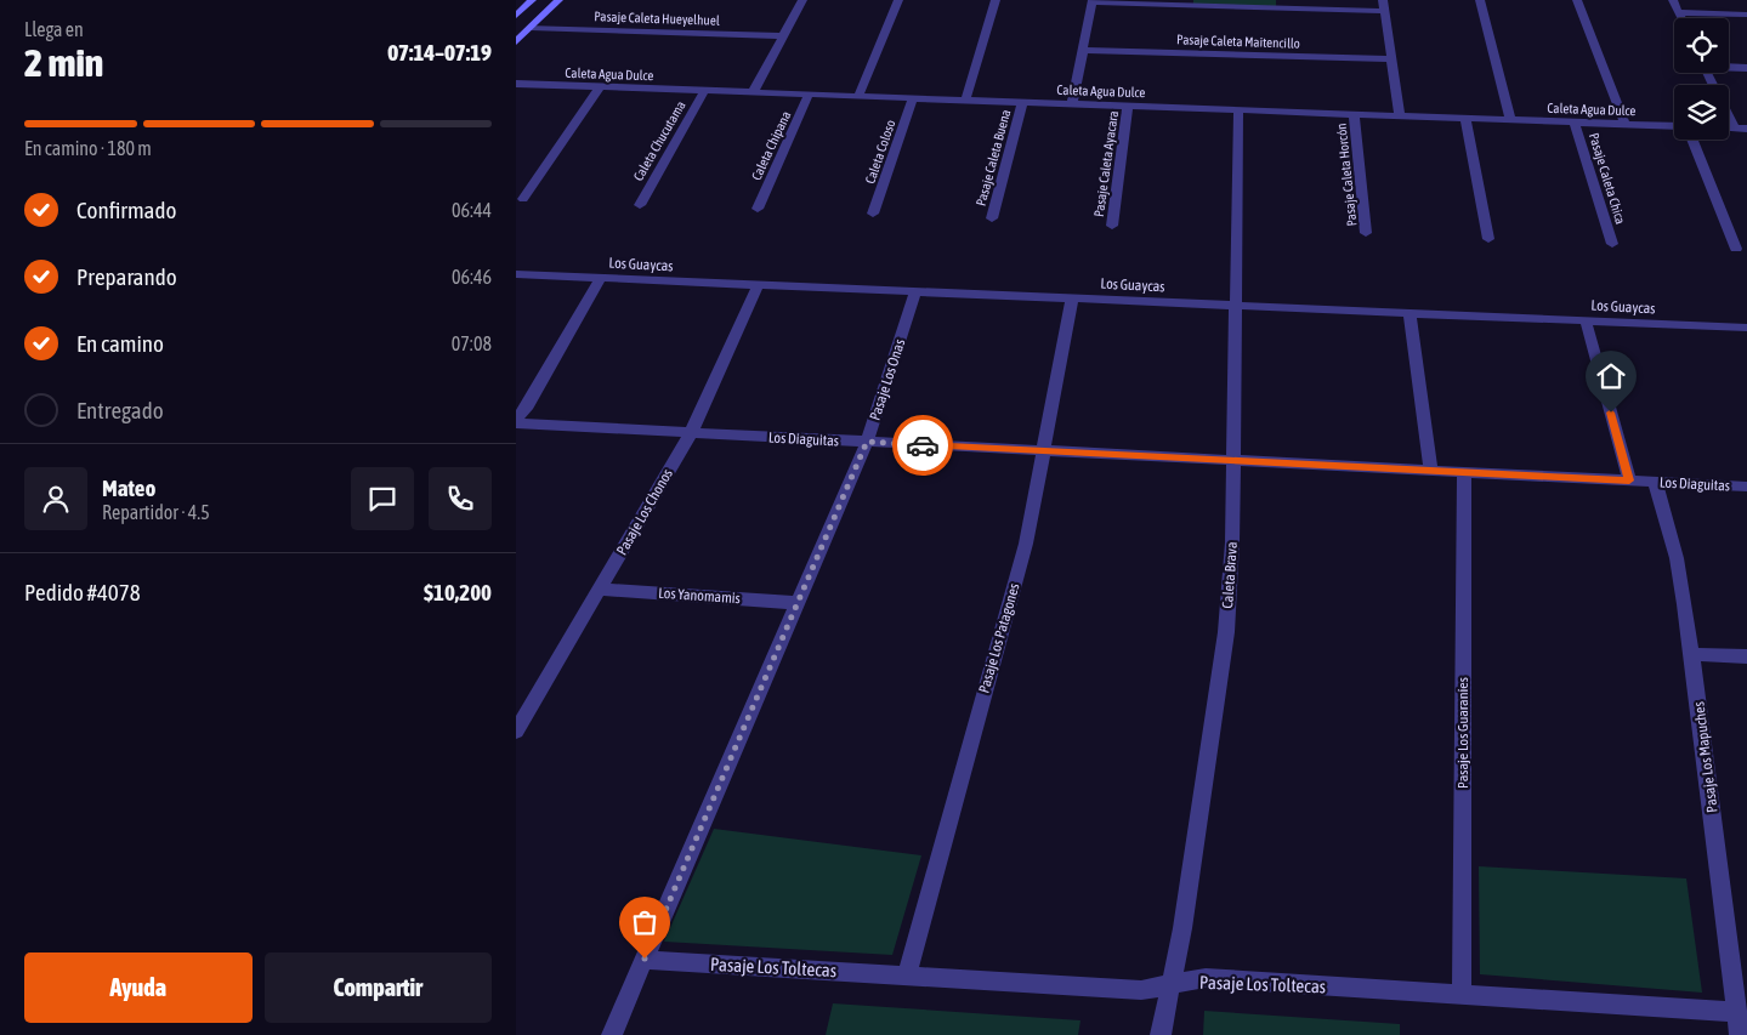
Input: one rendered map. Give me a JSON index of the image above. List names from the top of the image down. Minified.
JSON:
{"streets":{"street":["Pasaje Caleta Hueyelhuel","Pasaje Caleta Maitencillo","Caleta Agua Dulce","Caleta Chucutama","Caleta Chipana","Caleta Coloso","Pasaje Caleta Buena","Pasaje Caleta Ayacara","Pasaje Caleta Horcón","Pasaje Caleta Chica","Los Guaycas","Pasaje Los Onas","Los Diaguitas","Pasaje Los Chonos","Caleta Brava","Los Yanomamis","Pasaje Los Patagones","Pasaje Los Guaraníes","Pasaje Los Mapuches","Pasaje Los Toltecas"]},"crossings":[["Caleta Agua Dulce","Caleta Chucutama"],["Caleta Agua Dulce","Caleta Chipana"],["Caleta Agua Dulce","Caleta Coloso"],["Caleta Agua Dulce","Pasaje Caleta Buena"],["Caleta Agua Dulce","Pasaje Caleta Ayacara"],["Caleta Agua Dulce","Pasaje Caleta Horcón"],["Caleta Agua Dulce","Pasaje Caleta Chica"],["Caleta Agua Dulce","Caleta Brava"],["Los Guaycas","Pasaje Los Onas"],["Los Guaycas","Pasaje Los Chonos"],["Los Guaycas","Caleta Brava"],["Los Guaycas","Pasaje Los Patagones"],["Pasaje Los Onas","Los Diaguitas"],["Pasaje Los Onas","Los Yanomamis"],["Pasaje Los Onas","Pasaje Los Toltecas"],["Los Diaguitas","Pasaje Los Chonos"],["Los Diaguitas","Caleta Brava"],["Los Diaguitas","Pasaje Los Patagones"],["Los Diaguitas","Pasaje Los Guaraníes"],["Los Diaguitas","Pasaje Los Mapuches"],["Pasaje Los Chonos","Los Yanomamis"],["Caleta Brava","Pasaje Los Toltecas"],["Pasaje Los Patagones","Pasaje Los Toltecas"],["Pasaje Los Guaraníes","Pasaje Los Toltecas"],["Pasaje Los Mapuches","Pasaje Los Toltecas"]],"page":{"heading":["2 min","Llega en","07:14–07:19"],"panel":["Mateo","Repartidor · 4.5","Pedido #4078","$10,200"],"bar":"En camino · 180 m","list":[["Confirmado","06:44"],["Preparando","06:46"],["En camino","07:08"],"Entregado"],"buttons":["Ayuda","Compartir"]}}
